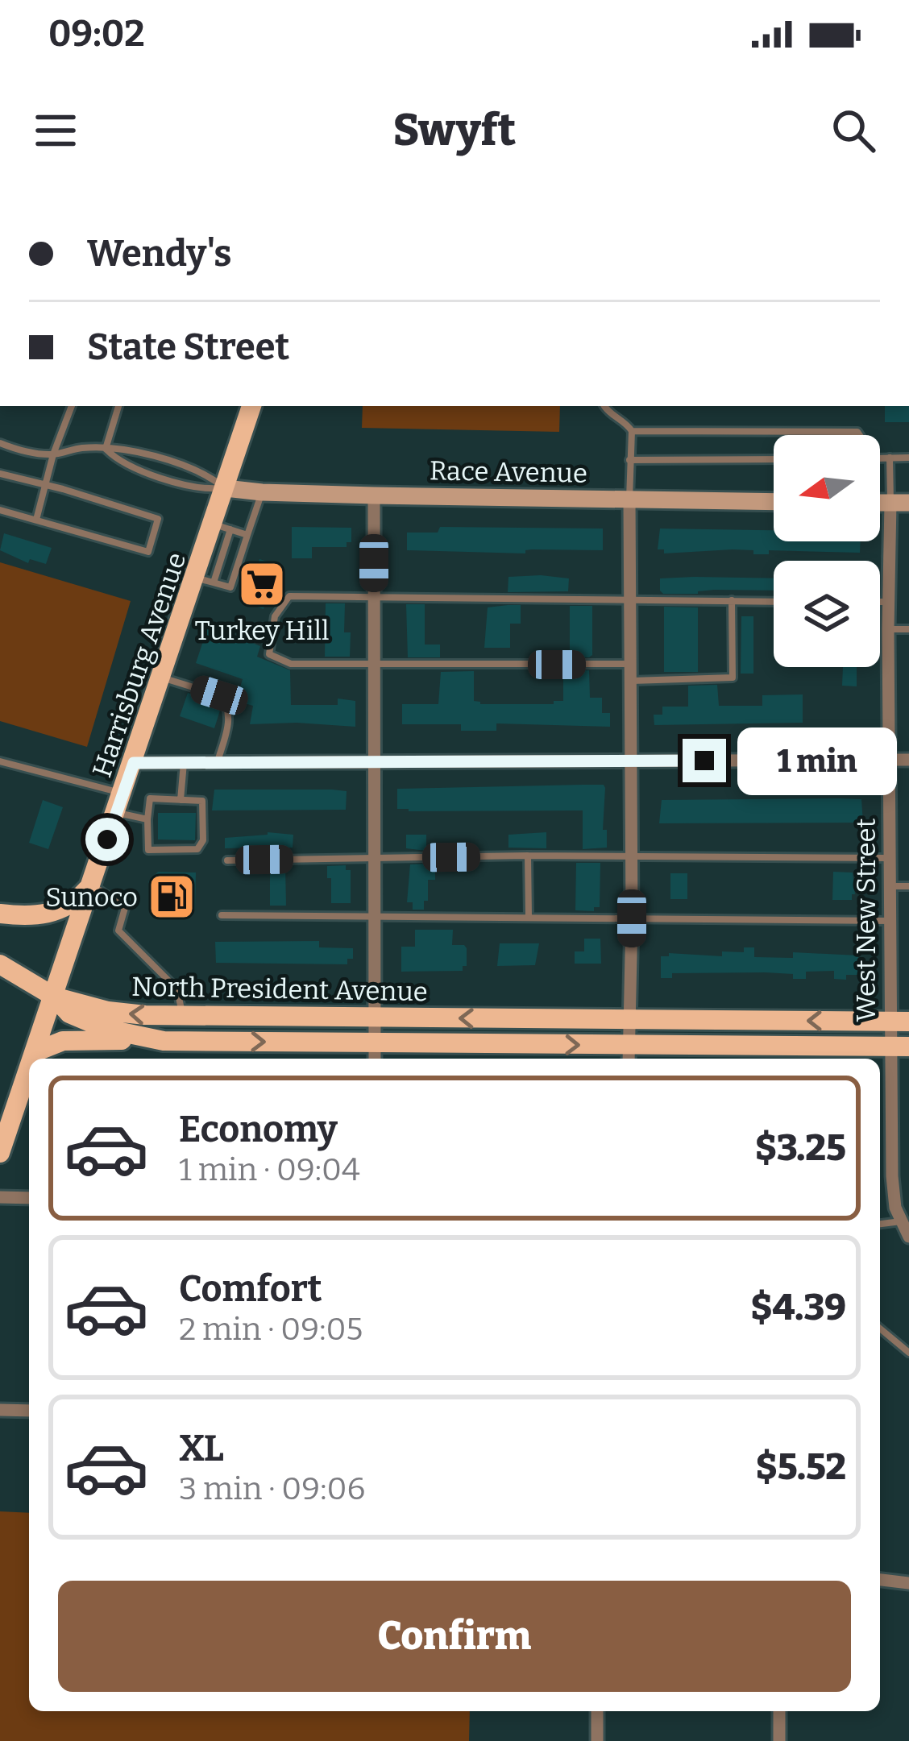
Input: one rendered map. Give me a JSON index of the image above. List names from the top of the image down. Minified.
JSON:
{"streets":{"main road":["Race Avenue","Harrisburg Avenue","North President Avenue"],"street":["West New Street"]},"crossings":[["Race Avenue","Harrisburg Avenue"],["Harrisburg Avenue","North President Avenue"],["West New Street","North President Avenue"]],"places":{"supermarket":["Turkey Hill"],"fuel station":["Sunoco"]},"north":"left","page":{"status":"09:02","header":"Swyft","banner":["Wendy's","State Street"],"bubble":"1 min","list":[{"name":"Economy","note":"1 min · 09:04","value":"$3.25"},{"name":"Comfort","note":"2 min · 09:05","value":"$4.39"},{"name":"XL","note":"3 min · 09:06","value":"$5.52"}],"buttons":"Confirm"}}
